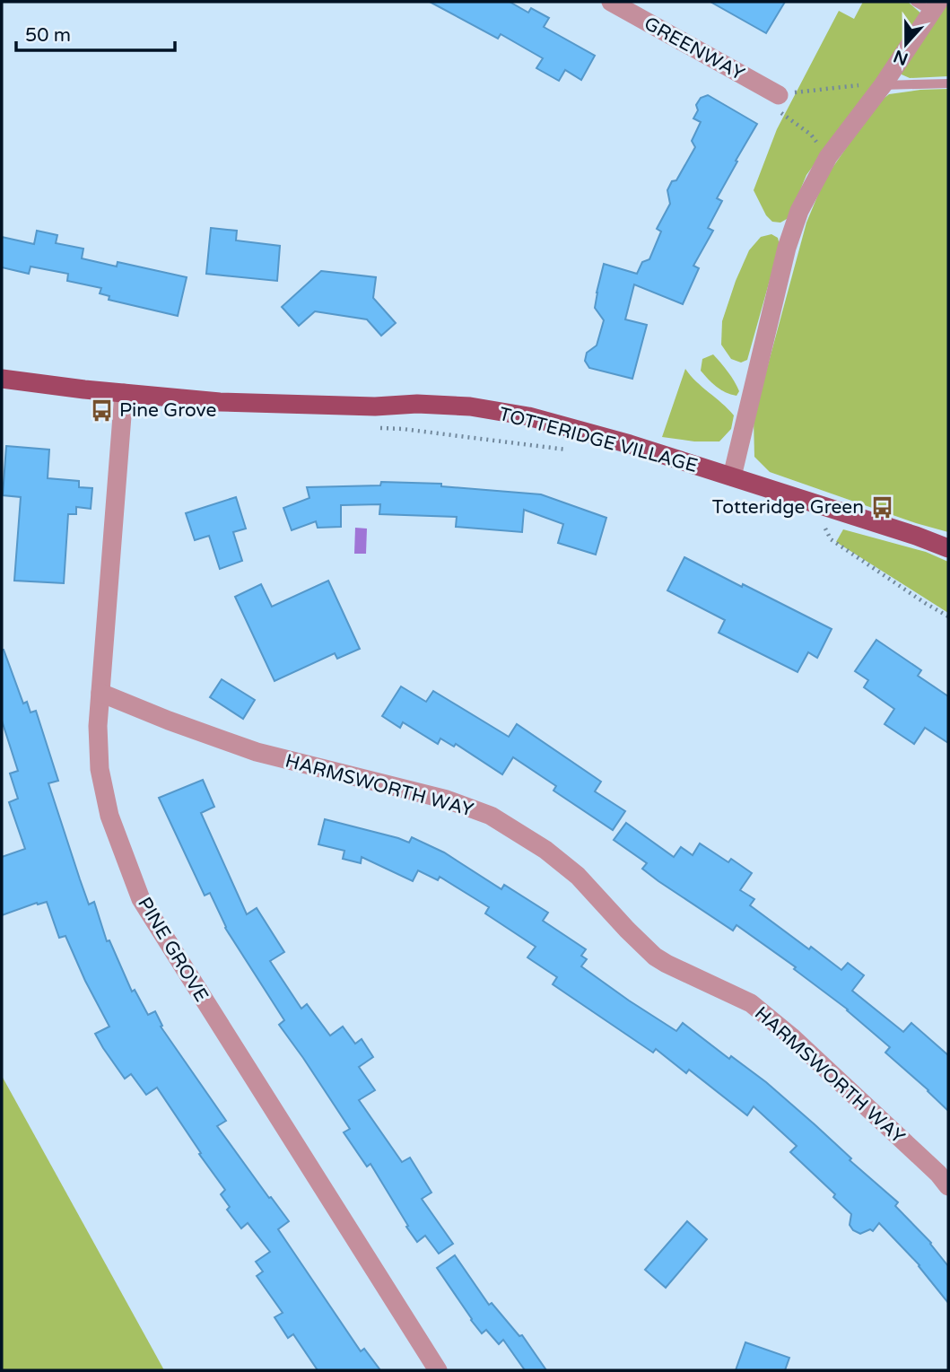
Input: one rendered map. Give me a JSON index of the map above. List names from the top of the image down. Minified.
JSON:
{"streets":{"main road":["TOTTERIDGE VILLAGE"],"street":["GREENWAY","HARMSWORTH WAY","PINE GROVE"]},"crossings":[["TOTTERIDGE VILLAGE","PINE GROVE"],["HARMSWORTH WAY","PINE GROVE"]],"places":{"bus stop":["Pine Grove","Totteridge Green"]},"scale_bar":"50 m","north":"bottom"}
